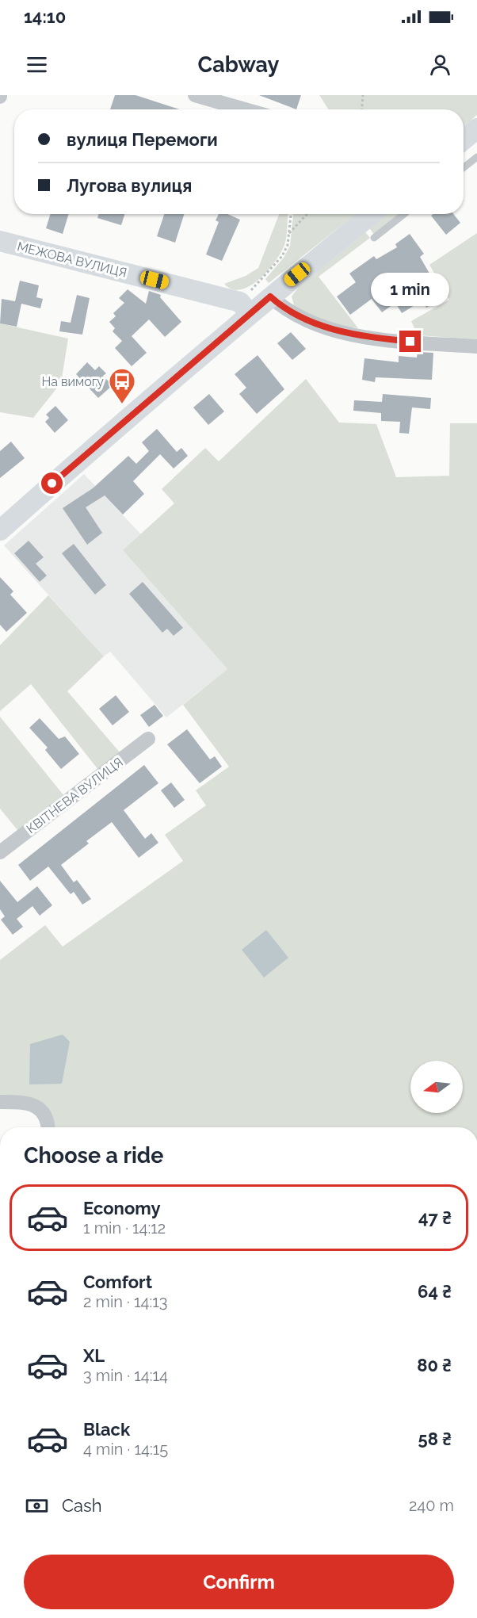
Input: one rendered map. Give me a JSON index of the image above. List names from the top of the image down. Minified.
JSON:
{"streets":{"main road":["МЕЖОВА ВУЛИЦЯ"],"street":["КВІТНЕВА ВУЛИЦЯ"]},"places":{"bus stop":["На вимогу"]},"north":"left","page":{"status":"14:10","header":"Cabway","banner":["вулиця Перемоги","Лугова вулиця"],"bubble":"1 min","heading":"Choose a ride","list":[{"name":"Economy","note":"1 min · 14:12","value":"47 ₴"},{"name":"Comfort","note":"2 min · 14:13","value":"64 ₴"},{"name":"XL","note":"3 min · 14:14","value":"80 ₴"},{"name":"Black","note":"4 min · 14:15","value":"58 ₴"}],"pay":["Cash","240 m"],"buttons":"Confirm"}}
